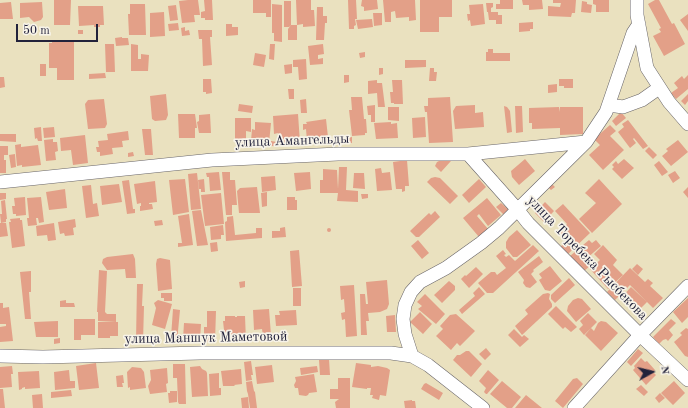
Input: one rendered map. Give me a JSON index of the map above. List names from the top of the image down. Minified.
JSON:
{"streets":{"street":["улица Амангельды","улица Торебека Рысбекова","улица Маншук Маметовой"]},"crossings":[["улица Амангельды","улица Торебека Рысбекова"]],"scale_bar":"50 m","north":"right"}
